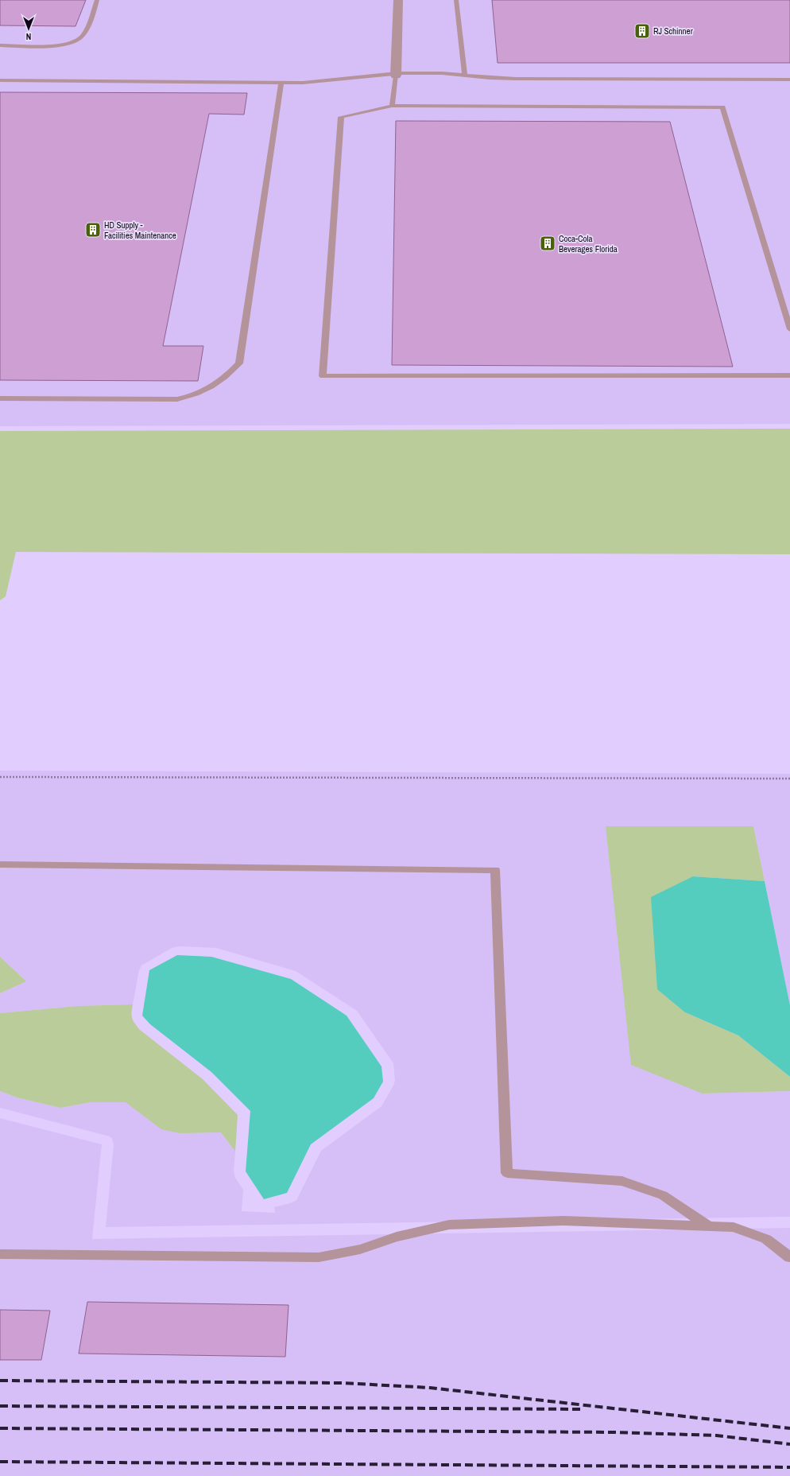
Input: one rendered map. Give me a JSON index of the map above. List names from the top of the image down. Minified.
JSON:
{"places":{"building":["RJ Schinner","HD Supply - Facilities Maintenance","Coca-Cola Beverages Florida"]},"north":"bottom"}
